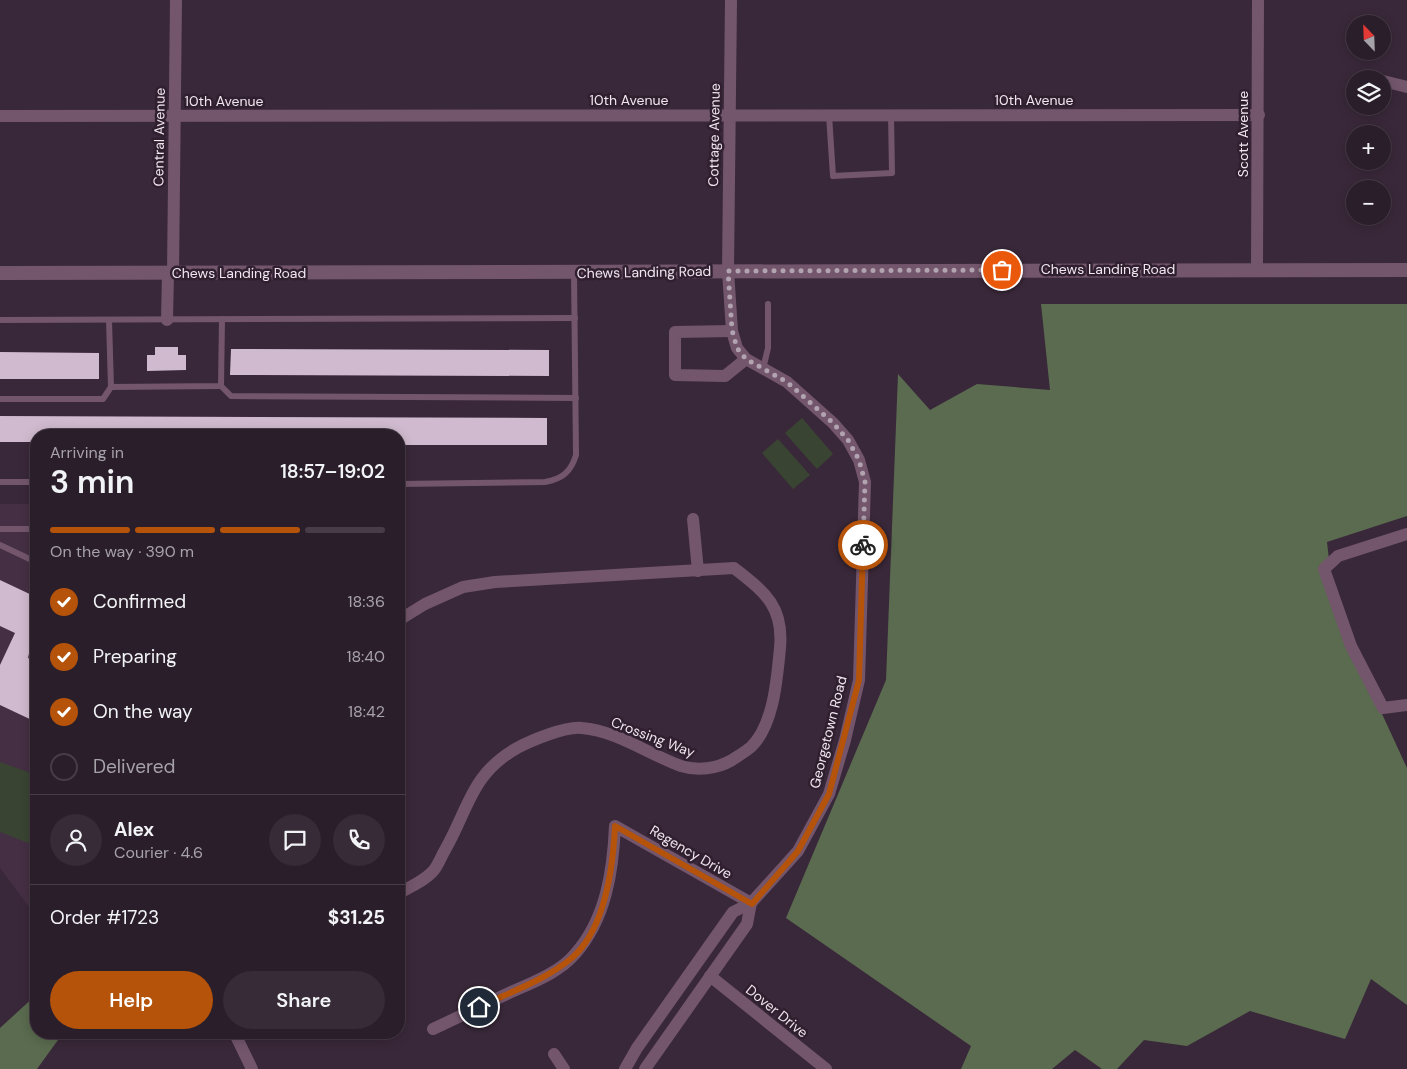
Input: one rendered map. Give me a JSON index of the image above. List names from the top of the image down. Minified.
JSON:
{"streets":{"street":["10th Avenue","Scott Avenue","Cottage Avenue","Central Avenue","Chews Landing Road","Georgetown Road","Crossing Way","Regency Drive","Dover Drive"]},"crossings":[["10th Avenue","Scott Avenue"],["10th Avenue","Cottage Avenue"],["10th Avenue","Central Avenue"],["Scott Avenue","Chews Landing Road"],["Cottage Avenue","Chews Landing Road"],["Central Avenue","Chews Landing Road"],["Georgetown Road","Regency Drive"],["Georgetown Road","Dover Drive"]],"north":"top left","page":{"map_buttons":["+","−"],"heading":["3 min","Arriving in","18:57–19:02"],"panel":["Alex","Courier · 4.6","Order #1723","$31.25"],"bar":"On the way · 390 m","list":[["Confirmed","18:36"],["Preparing","18:40"],["On the way","18:42"],"Delivered"],"buttons":["Help","Share"]}}
